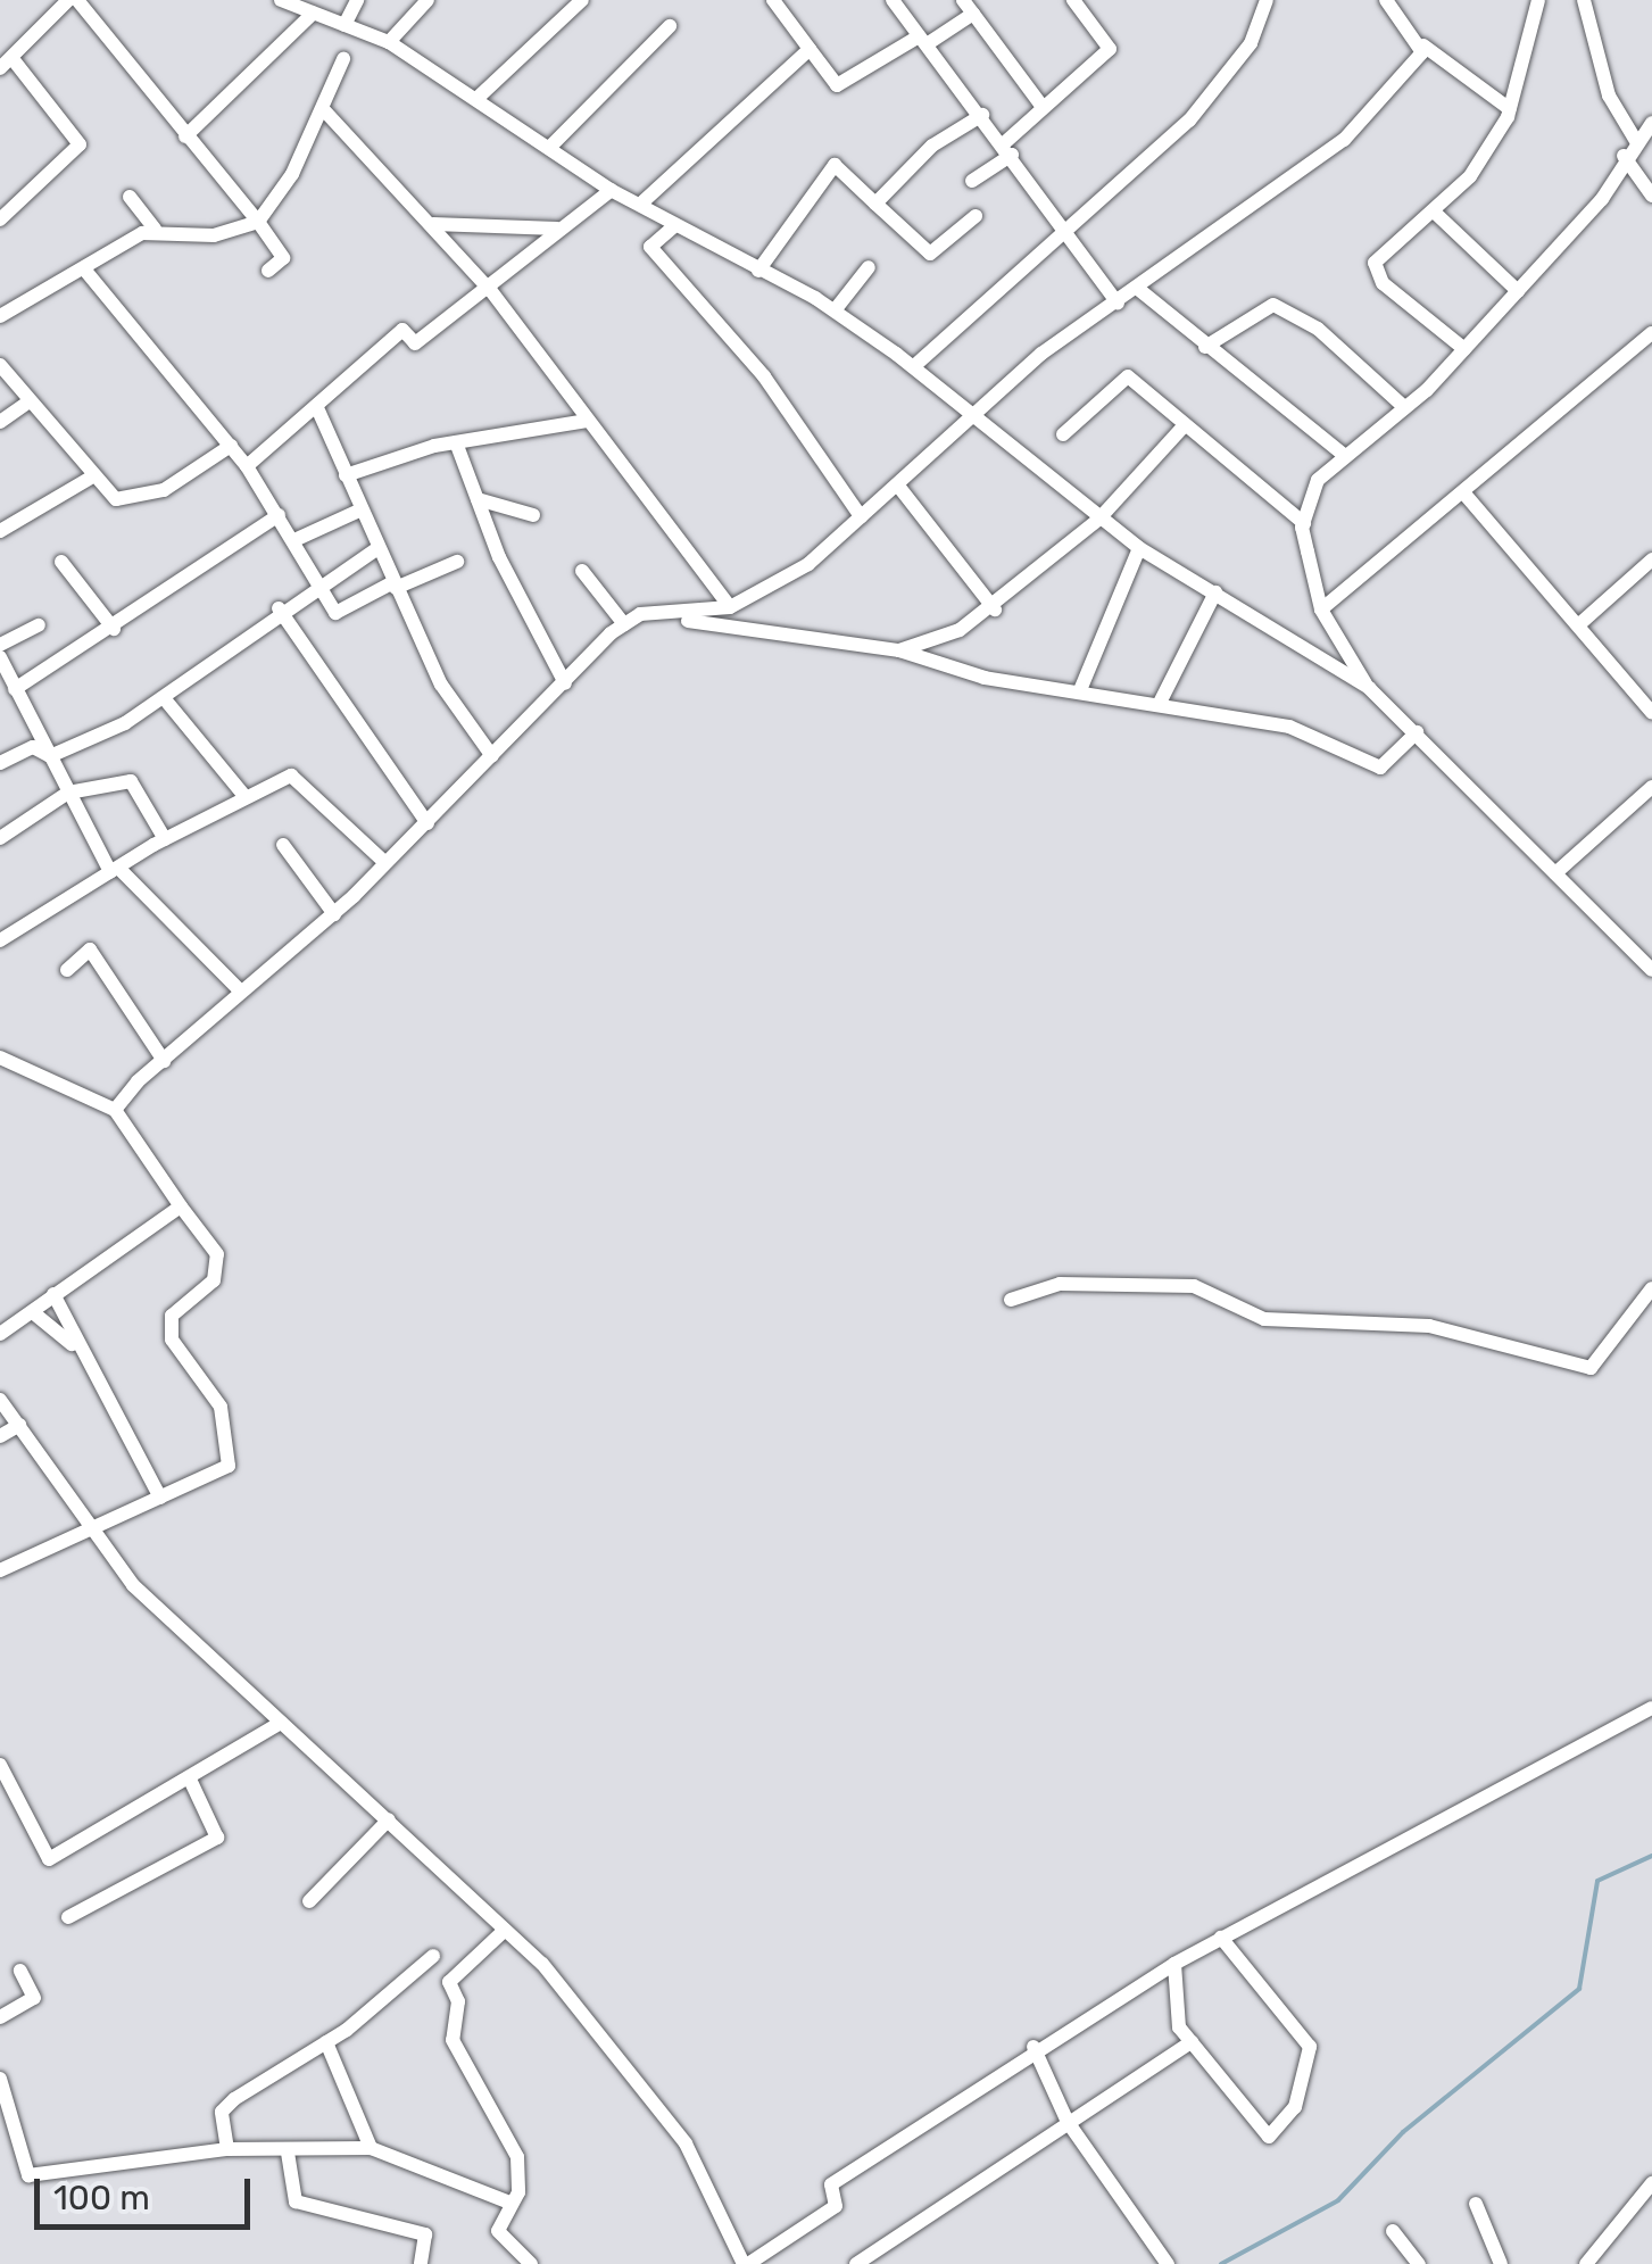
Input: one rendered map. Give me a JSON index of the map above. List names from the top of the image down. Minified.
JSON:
{"scale_bar":"100 m"}
